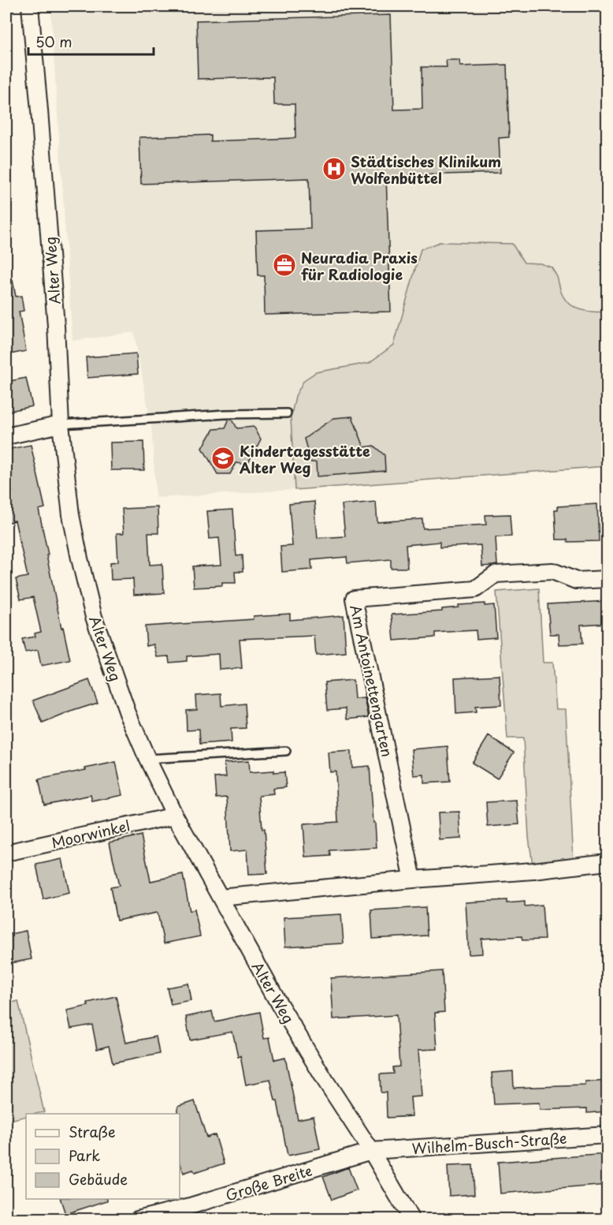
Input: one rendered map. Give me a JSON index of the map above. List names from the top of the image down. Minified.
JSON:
{"streets":{"street":["Alter Weg","Am Antoinettengarten","Moorwinkel","Wilhelm-Busch-Straße","Große Breite"]},"crossings":[["Alter Weg","Moorwinkel"],["Alter Weg","Wilhelm-Busch-Straße"],["Alter Weg","Große Breite"],["Wilhelm-Busch-Straße","Große Breite"]],"places":{"hospital":["Städtisches Klinikum Wolfenbüttel"],"office":["Neuradia Praxis für Radiologie"],"school or university":["Kindertagesstätte Alter Weg"]},"legend":["Straße","Park","Gebäude"],"scale_bar":"50 m"}
